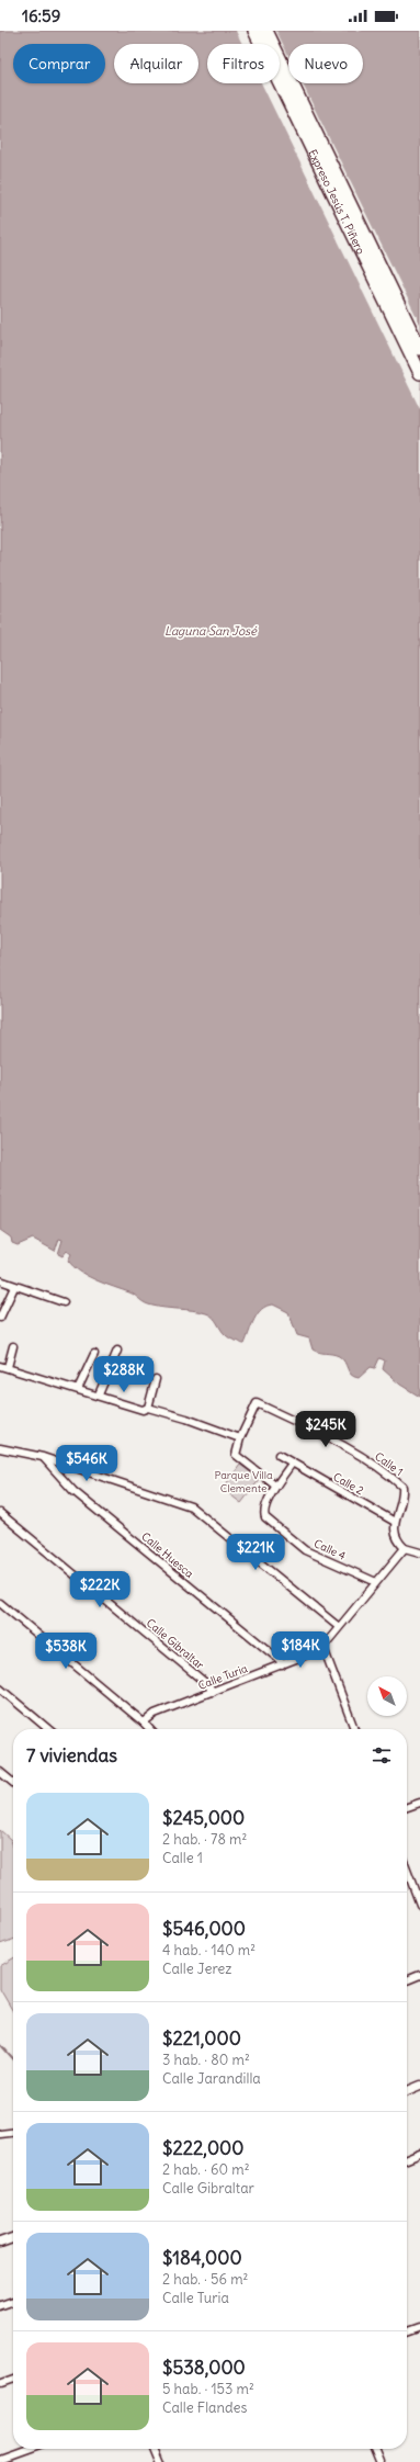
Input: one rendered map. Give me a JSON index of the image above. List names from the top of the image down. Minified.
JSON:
{"streets":{"highway":["Expreso Jesús T. Piñero"],"street":["Calle 1","Calle 2","Calle 4","Calle Huesca","Calle Gibraltar","Calle Turia"]},"crossings":[["Calle 1","Calle 2"],["Calle 1","Calle 4"],["Calle 4","Calle Turia"],["Calle Huesca","Calle Turia"],["Calle Gibraltar","Calle Turia"]],"water":["Laguna San José"],"parks":["Parque Villa Clemente"],"north":"top left","page":{"status":"16:59","chip":["Comprar","Alquilar","Filtros","Nuevo"],"price":["$288K","$245K","$546K","$221K","$222K","$184K","$538K"],"heading":"7 viviendas","list":[{"name":"$245,000","note":"2 hab. · 78 m² · Calle 1"},{"name":"$546,000","note":"4 hab. · 140 m² · Calle Jerez"},{"name":"$221,000","note":"3 hab. · 80 m² · Calle Jarandilla"},{"name":"$222,000","note":"2 hab. · 60 m² · Calle Gibraltar"},{"name":"$184,000","note":"2 hab. · 56 m² · Calle Turia"},{"name":"$538,000","note":"5 hab. · 153 m² · Calle Flandes"}]}}
